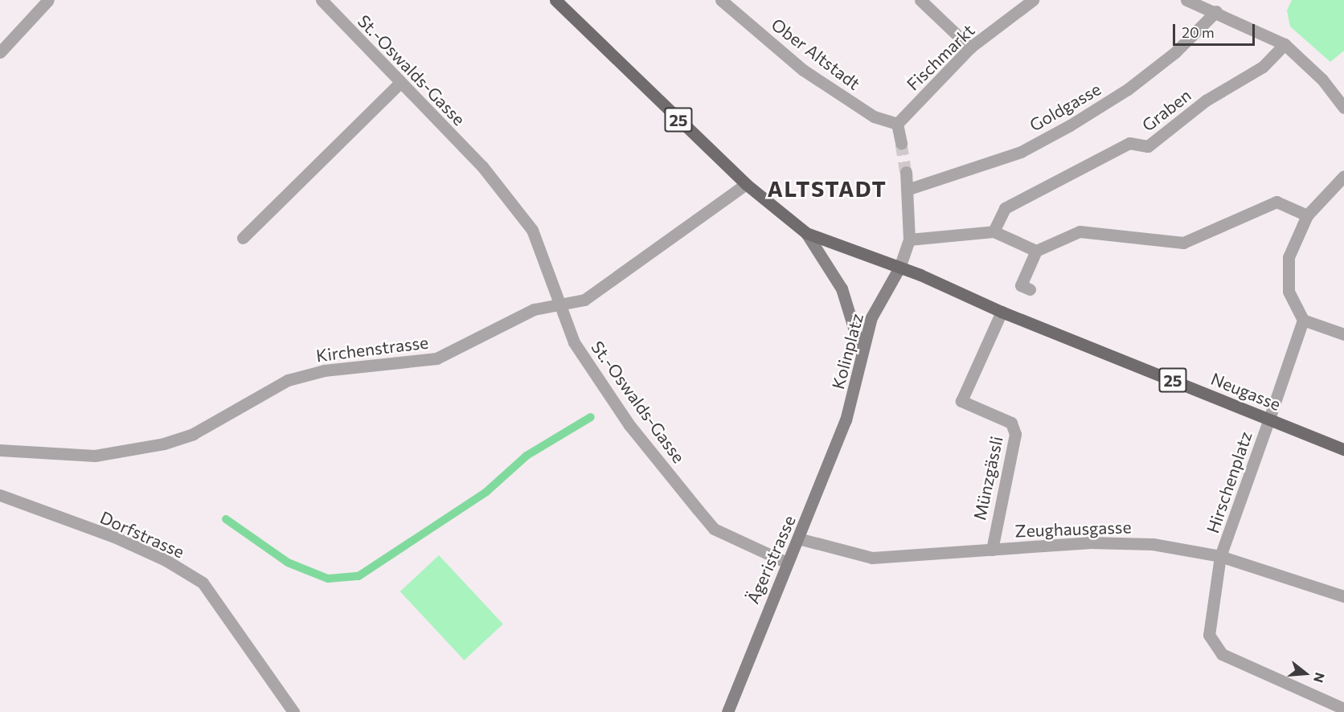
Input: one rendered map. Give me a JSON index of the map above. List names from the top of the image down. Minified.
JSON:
{"streets":{"main road":["25","Kolinplatz","Neugasse","Ägeristrasse"],"street":["Ober Altstadt","Fischmarkt","St.-Oswalds-Gasse","Goldgasse","Graben","Kirchenstrasse","Münzgässli","Hirschenplatz","Zeughausgasse","Dorfstrasse"]},"crossings":[["Ober Altstadt","Fischmarkt"],["St.-Oswalds-Gasse","Kirchenstrasse"],["St.-Oswalds-Gasse","Ägeristrasse"],["Goldgasse","Kolinplatz"],["25","Kirchenstrasse"],["25","Kolinplatz"],["25","Neugasse"],["25","Münzgässli"],["Kolinplatz","Ägeristrasse"],["Neugasse","Münzgässli"],["Neugasse","Hirschenplatz"],["Münzgässli","Zeughausgasse"],["Hirschenplatz","Zeughausgasse"],["Zeughausgasse","Ägeristrasse"]],"districts":["ALTSTADT"],"scale_bar":"20 m","north":"right"}
